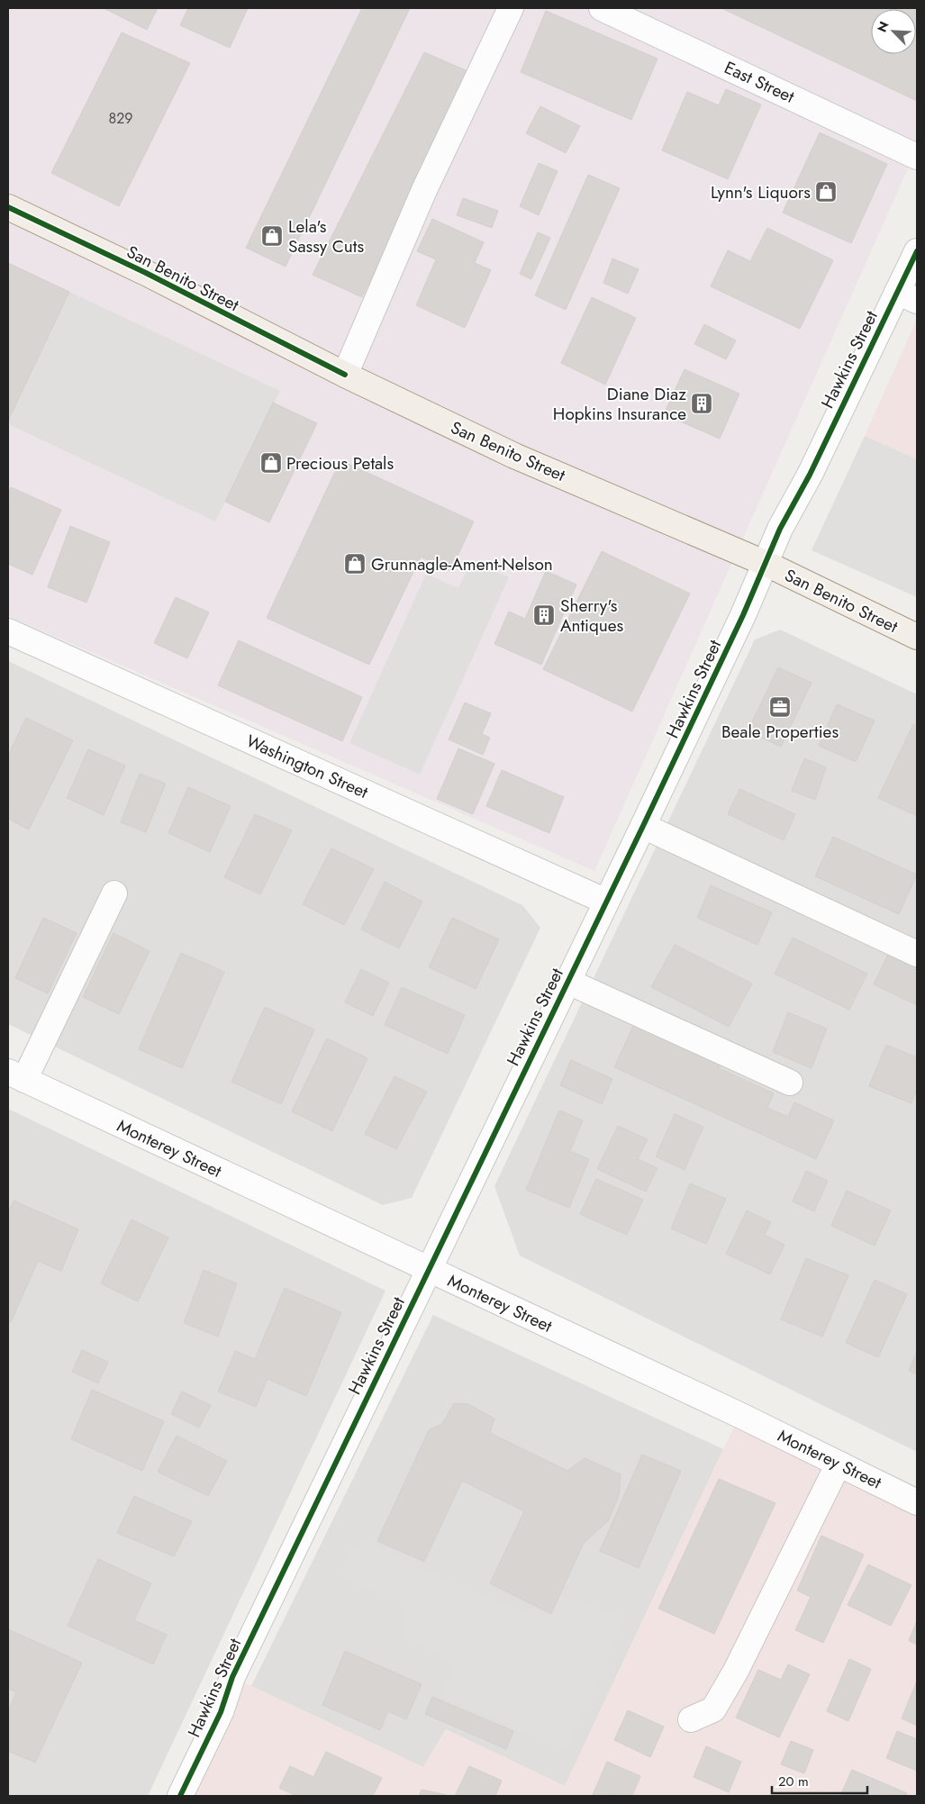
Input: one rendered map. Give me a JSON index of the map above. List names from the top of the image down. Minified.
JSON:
{"streets":{"main road":["San Benito Street"],"street":["East Street","Hawkins Street","Washington Street","Monterey Street"]},"crossings":[["San Benito Street","Hawkins Street"],["Hawkins Street","Washington Street"],["Hawkins Street","Monterey Street"]],"places":{"shop":["Lynn's Liquors","Lela's Sassy Cuts","Precious Petals","Grunnagle-Ament-Nelson"],"building":["Diane Diaz Hopkins Insurance","Sherry's Antiques"],"office":["Beale Properties"]},"house_numbers":["829"],"scale_bar":"20 m","north":"top left"}
